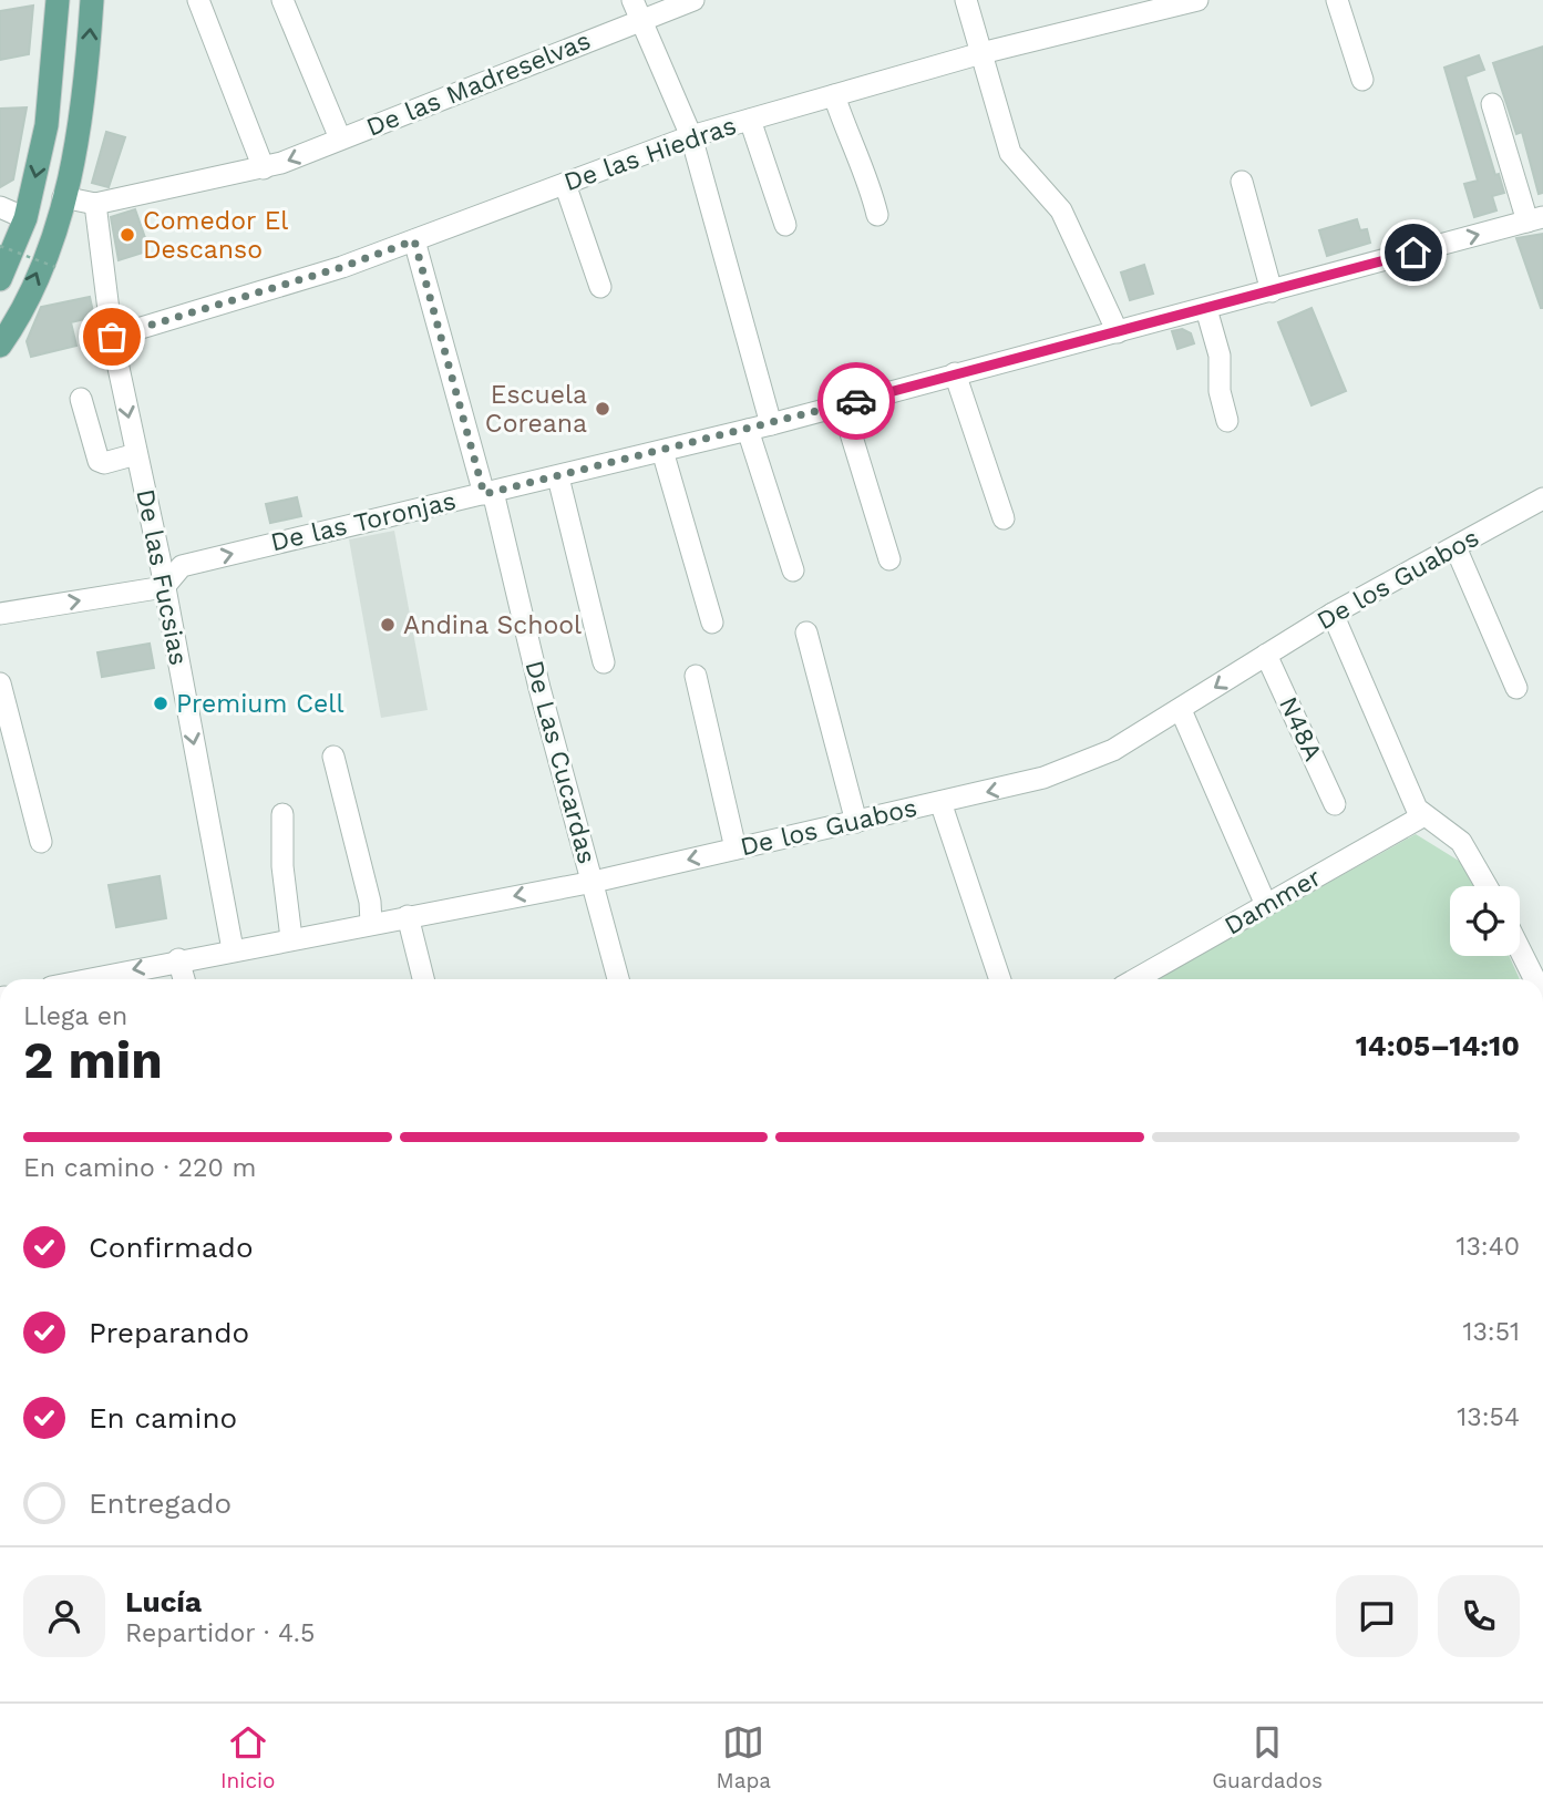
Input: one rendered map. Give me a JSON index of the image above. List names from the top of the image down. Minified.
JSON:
{"streets":{"street":["De las Madreselvas","De las Hiedras","De las Toronjas","De las Fucsias","De los Guabos","N48A","De Las Cucardas","Dammer"]},"crossings":[["De las Madreselvas","De las Fucsias"],["De las Hiedras","De las Fucsias"],["De las Hiedras","De Las Cucardas"],["De las Toronjas","De las Fucsias"],["De las Toronjas","De Las Cucardas"],["De las Fucsias","De los Guabos"],["De los Guabos","N48A"],["De los Guabos","De Las Cucardas"]],"one_way":["De las Toronjas","De los Guabos"],"places":["Comedor El Descanso","Escuela Coreana","Andina School","Premium Cell"],"page":{"heading":["2 min","Llega en","14:05–14:10"],"panel":["Lucía","Repartidor · 4.5"],"bar":"En camino · 220 m","list":[["Confirmado","13:40"],["Preparando","13:51"],["En camino","13:54"],"Entregado"],"tabs":["Inicio","Mapa","Guardados"]}}
